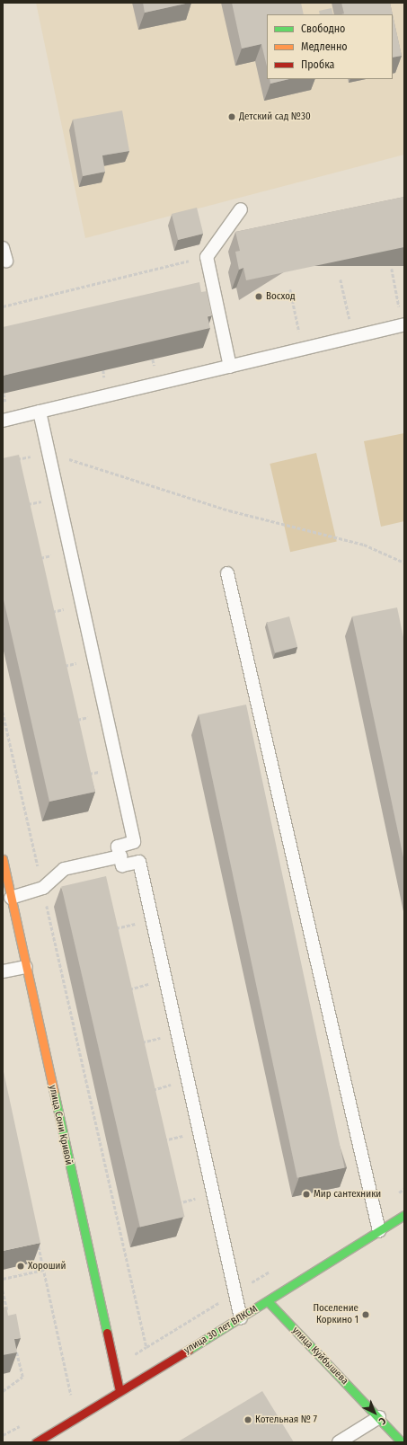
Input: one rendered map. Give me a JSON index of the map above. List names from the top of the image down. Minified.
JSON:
{"streets":{"street":["улица Сони Кривой","улица 30 лет ВЛКСМ","улица Куйбышева"]},"crossings":[["улица Сони Кривой","улица 30 лет ВЛКСМ"],["улица 30 лет ВЛКСМ","улица Куйбышева"]],"places":["Детский сад №30","Восход","Мир сантехники","Хороший","Поселение Коркино 1","Котельная № 7"],"legend":["Свободно","Медленно","Пробка"],"north":"bottom right"}
